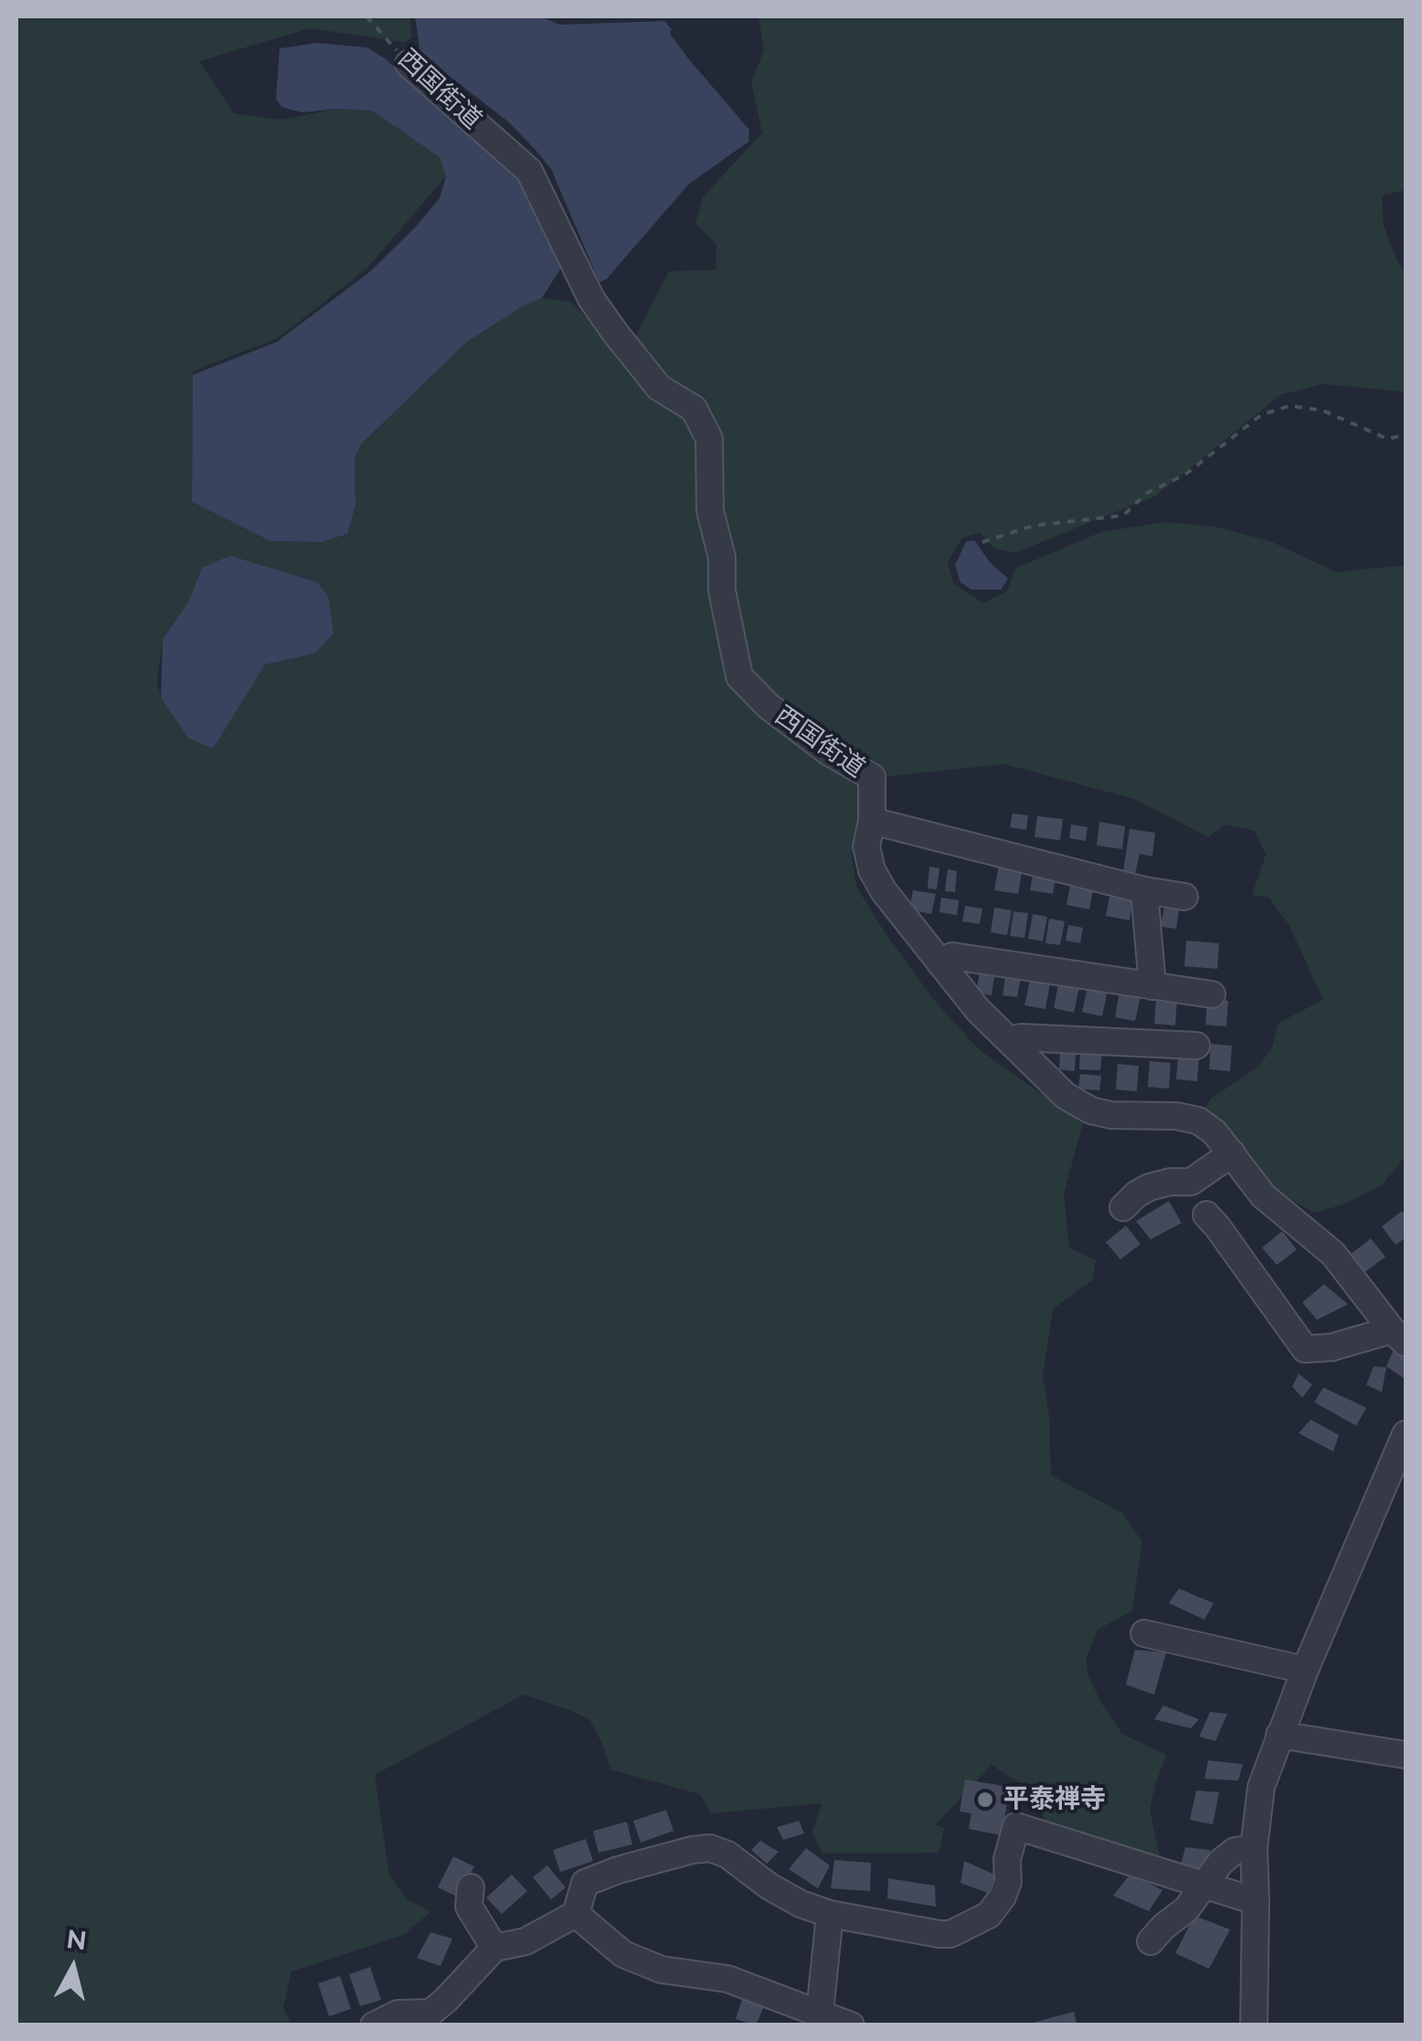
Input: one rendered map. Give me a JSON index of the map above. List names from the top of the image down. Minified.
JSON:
{"streets":{"street":["西国街道"]},"places":["平泰禅寺"],"north":"top"}
